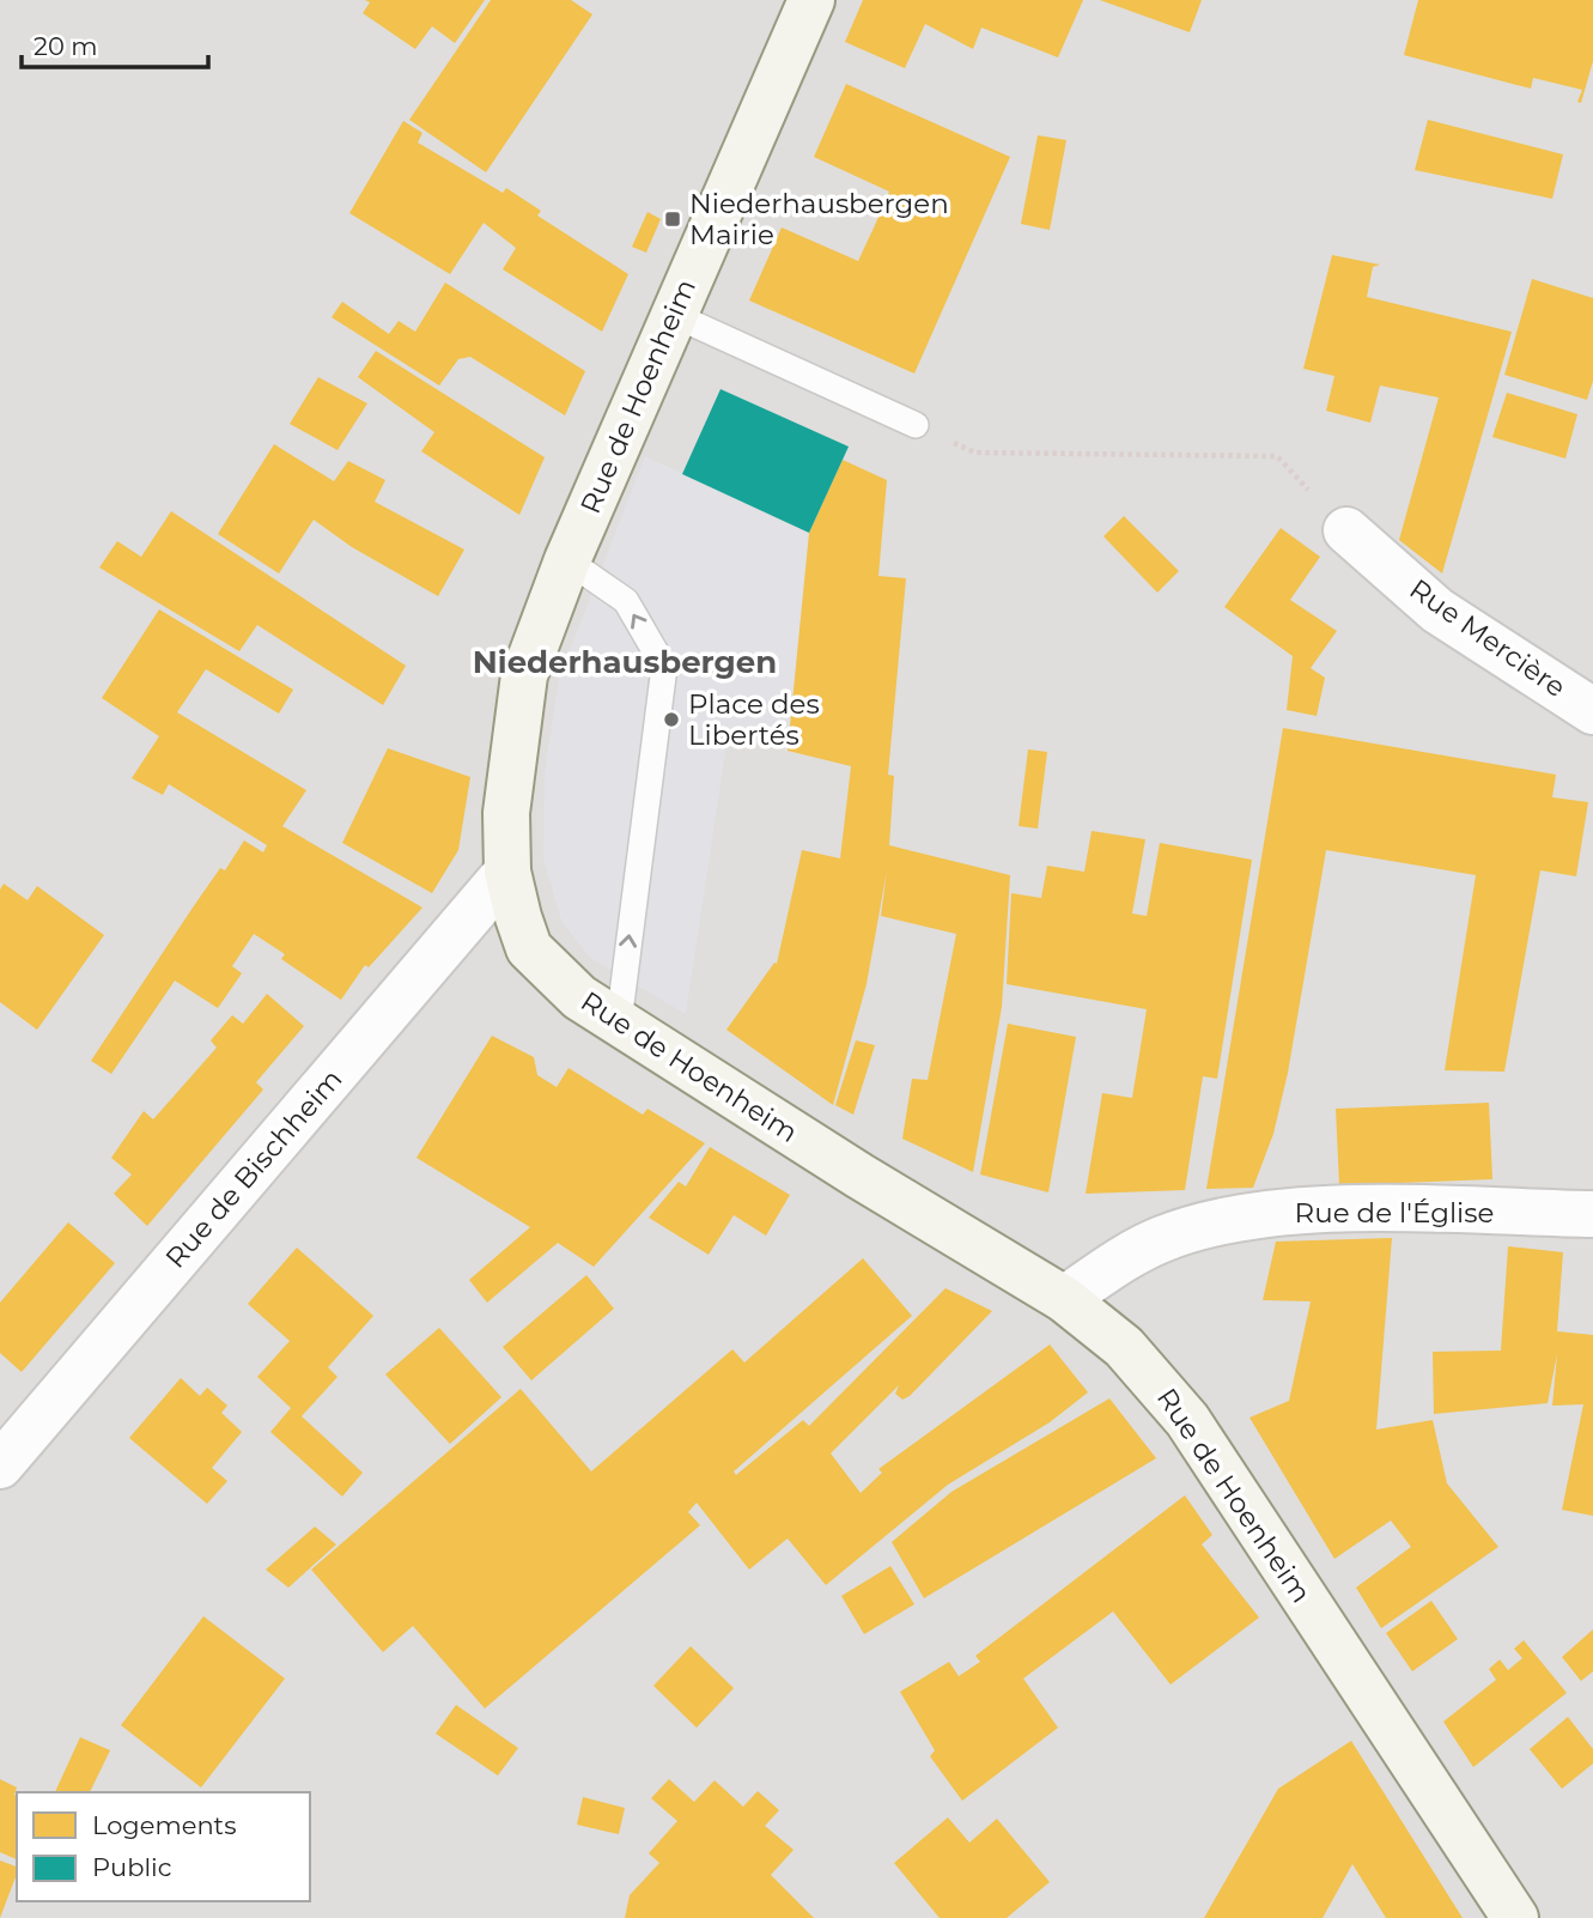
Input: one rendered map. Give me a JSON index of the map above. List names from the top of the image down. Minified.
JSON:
{"streets":{"street":["Rue de Hoenheim","Rue Mercière","Rue de Bischheim","Rue de l'Église"]},"crossings":[["Rue de Hoenheim","Rue de Bischheim"],["Rue de Hoenheim","Rue de l'Église"]],"districts":["Niederhausbergen"],"places":{"transit":["Niederhausbergen Mairie"],"other":["Place des Libertés"]},"legend":["Logements","Public"],"scale_bar":"20 m"}
